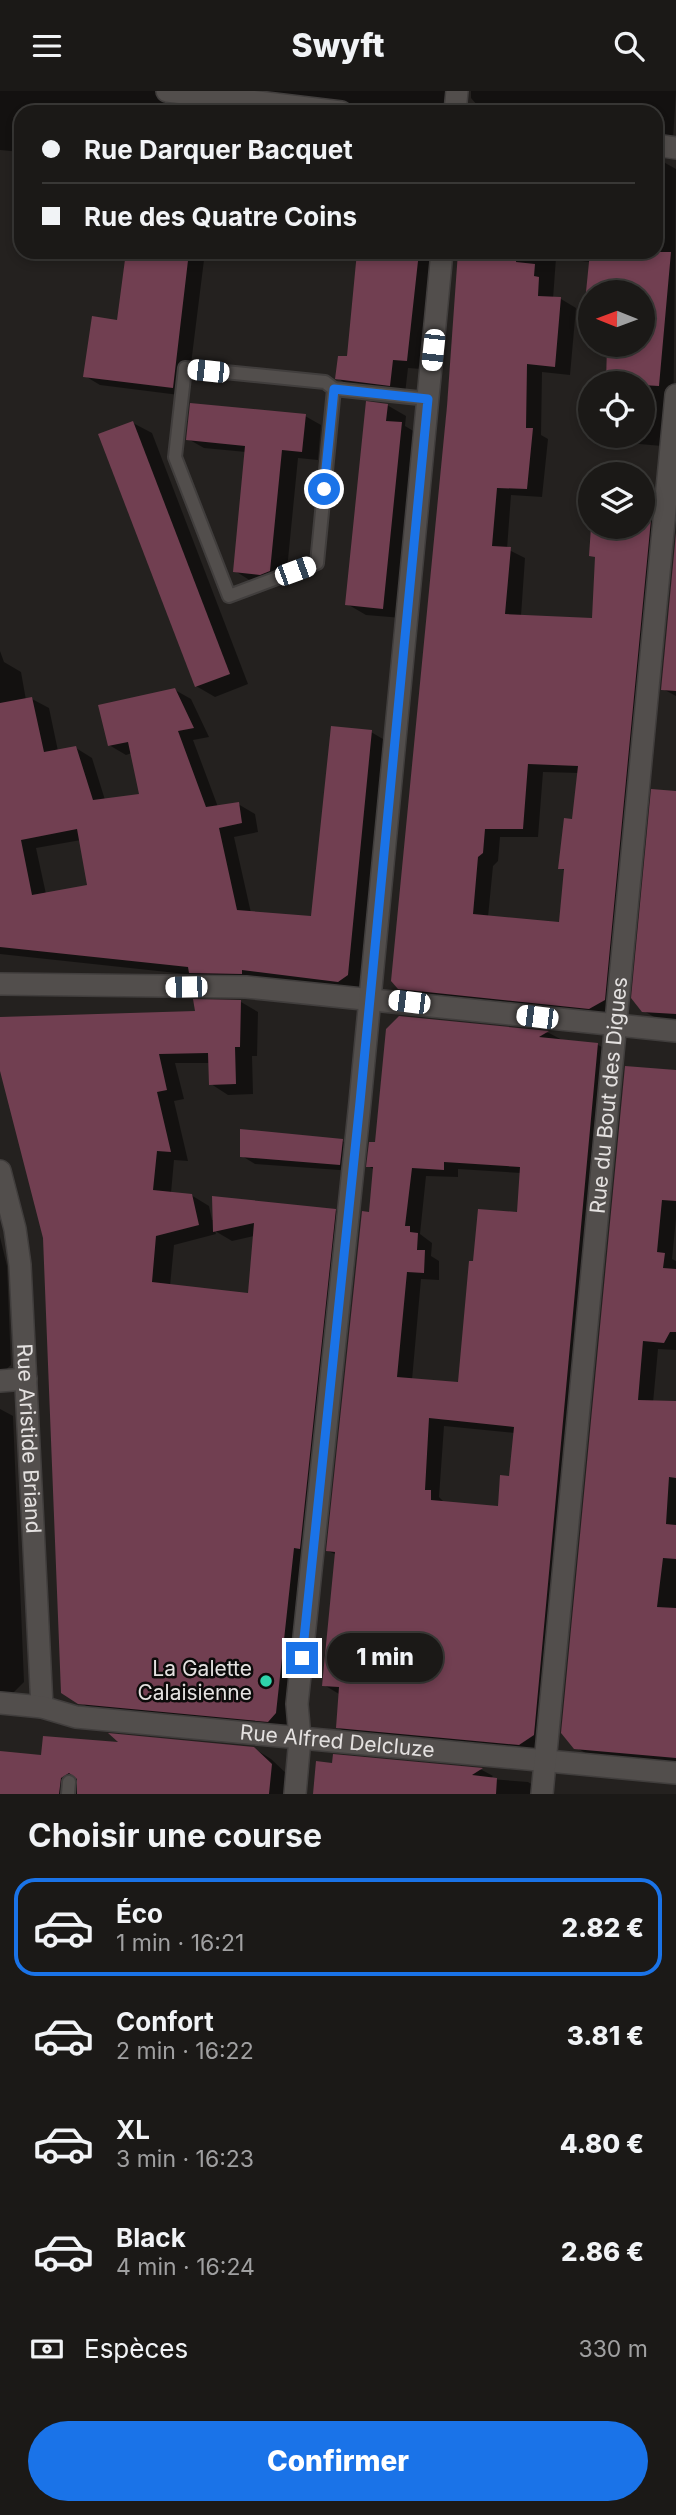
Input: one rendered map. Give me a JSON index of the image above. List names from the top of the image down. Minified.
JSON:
{"streets":{"street":["Rue du Bout des Digues","Rue Aristide Briand","Rue Alfred Delcluze"]},"crossings":[["Rue du Bout des Digues","Rue Alfred Delcluze"],["Rue Aristide Briand","Rue Alfred Delcluze"]],"places":["La Galette Calaisienne"],"north":"left","page":{"header":"Swyft","banner":["Rue Darquer Bacquet","Rue des Quatre Coins"],"bubble":"1 min","heading":"Choisir une course","list":[{"name":"Éco","note":"1 min · 16:21","value":"2.82 €"},{"name":"Confort","note":"2 min · 16:22","value":"3.81 €"},{"name":"XL","note":"3 min · 16:23","value":"4.80 €"},{"name":"Black","note":"4 min · 16:24","value":"2.86 €"}],"pay":["Espèces","330 m"],"buttons":"Confirmer"}}
